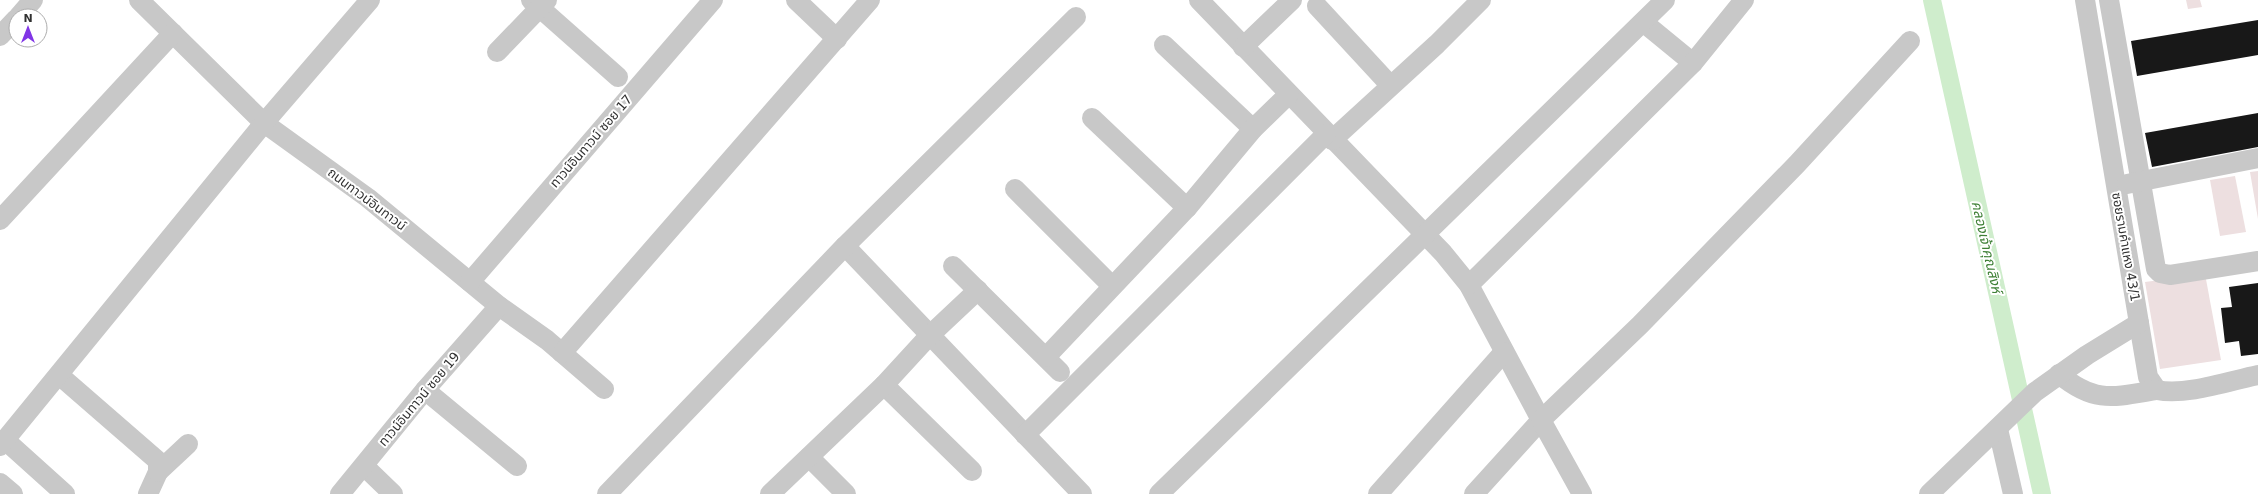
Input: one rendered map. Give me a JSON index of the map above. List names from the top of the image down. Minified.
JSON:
{"streets":{"street":["ทาวน์อินทาวน์ ซอย 17","ถนนทาวน์อินทาวน์","ซอยรามคำแหง 43/1","ทาวน์อินทาวน์ ซอย 19"]},"crossings":[["ทาวน์อินทาวน์ ซอย 17","ถนนทาวน์อินทาวน์"],["ถนนทาวน์อินทาวน์","ทาวน์อินทาวน์ ซอย 19"]],"water":["คลองเจ้าคุณสิงห์"],"north":"top"}
